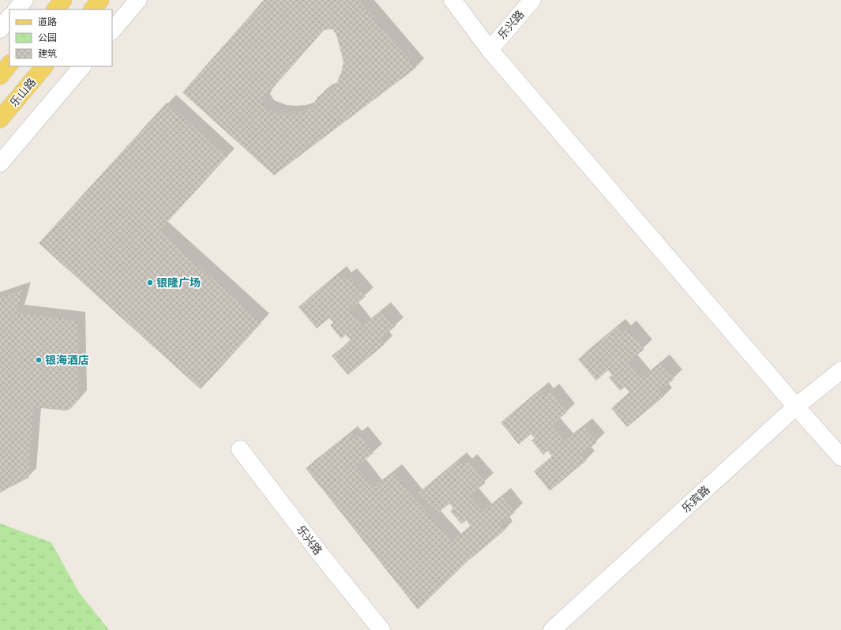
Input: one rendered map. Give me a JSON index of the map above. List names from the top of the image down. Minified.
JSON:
{"streets":{"main road":["乐山路"],"street":["乐兴路","乐宾路"]},"places":["银隆广场","银海酒店"],"legend":["道路","公园","建筑"]}
